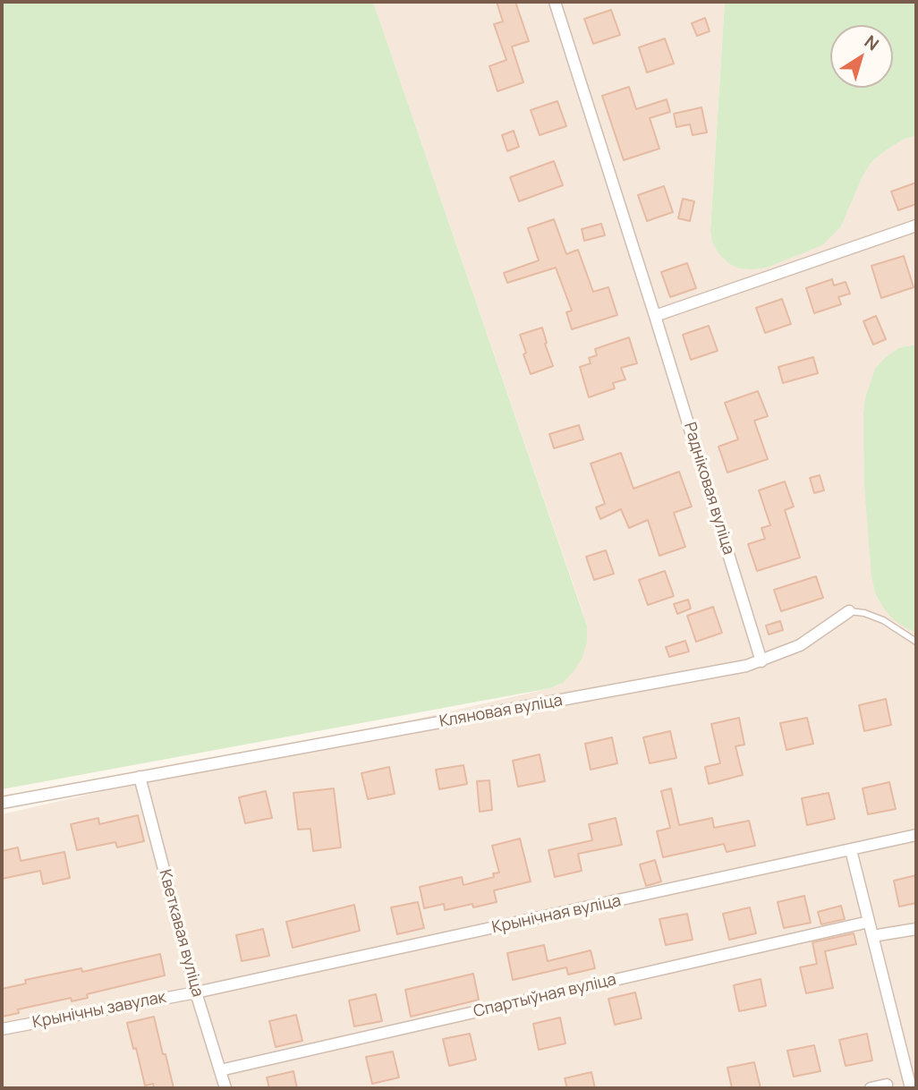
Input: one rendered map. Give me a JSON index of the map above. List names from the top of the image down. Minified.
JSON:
{"streets":{"street":["Радніковая вуліца","Кляновая вуліца","Крынічная вуліца","Кветкавая вуліца","Спартыўная вуліца","Крынічны завулак"]},"crossings":[["Радніковая вуліца","Кляновая вуліца"],["Кляновая вуліца","Кветкавая вуліца"],["Крынічная вуліца","Кветкавая вуліца"],["Крынічная вуліца","Крынічны завулак"],["Кветкавая вуліца","Спартыўная вуліца"],["Кветкавая вуліца","Крынічны завулак"]],"north":"top right"}
